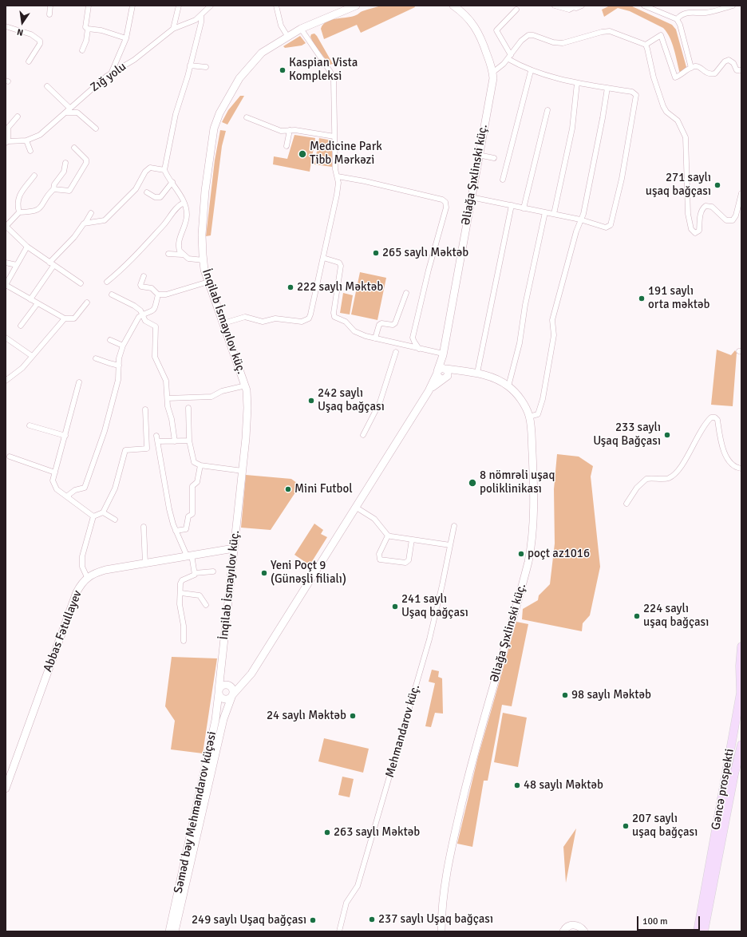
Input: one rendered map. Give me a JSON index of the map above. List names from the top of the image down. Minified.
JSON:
{"streets":{"main road":["Əliağa Şıxlinski küç.","İnqilab İsmayılov küç.","Abbas Fətullayev","Gəncə prospekti","Səməd bəy Mehmandarov küçəsi"],"street":["Zığ yolu","Mehmandarov küç."]},"crossings":[["İnqilab İsmayılov küç.","Abbas Fətullayev"],["İnqilab İsmayılov küç.","Səməd bəy Mehmandarov küçəsi"]],"places":["Kaspian Vista Kompleksi","Medicine Park Tibb Mərkəzi","271 saylı uşaq bağçası","265 saylı Məktəb","222 saylı Məktəb","191 saylı orta məktəb","242 saylı Uşaq bağçası","233 saylı Uşaq Bağçası","8 nömrəli uşaq poliklinikası","Mini Futbol","poçt az1016","Yeni Poçt 9 (Günəşli filialı)","241 saylı Uşaq bağçası","224 saylı uşaq bağçası","98 saylı Məktəb","24 saylı Məktəb","48 saylı Məktəb","207 saylı uşaq bağçası","263 saylı Məktəb","237 saylı Uşaq bağçası","249 saylı Uşaq bağçası"],"scale_bar":"100 m","north":"bottom"}
